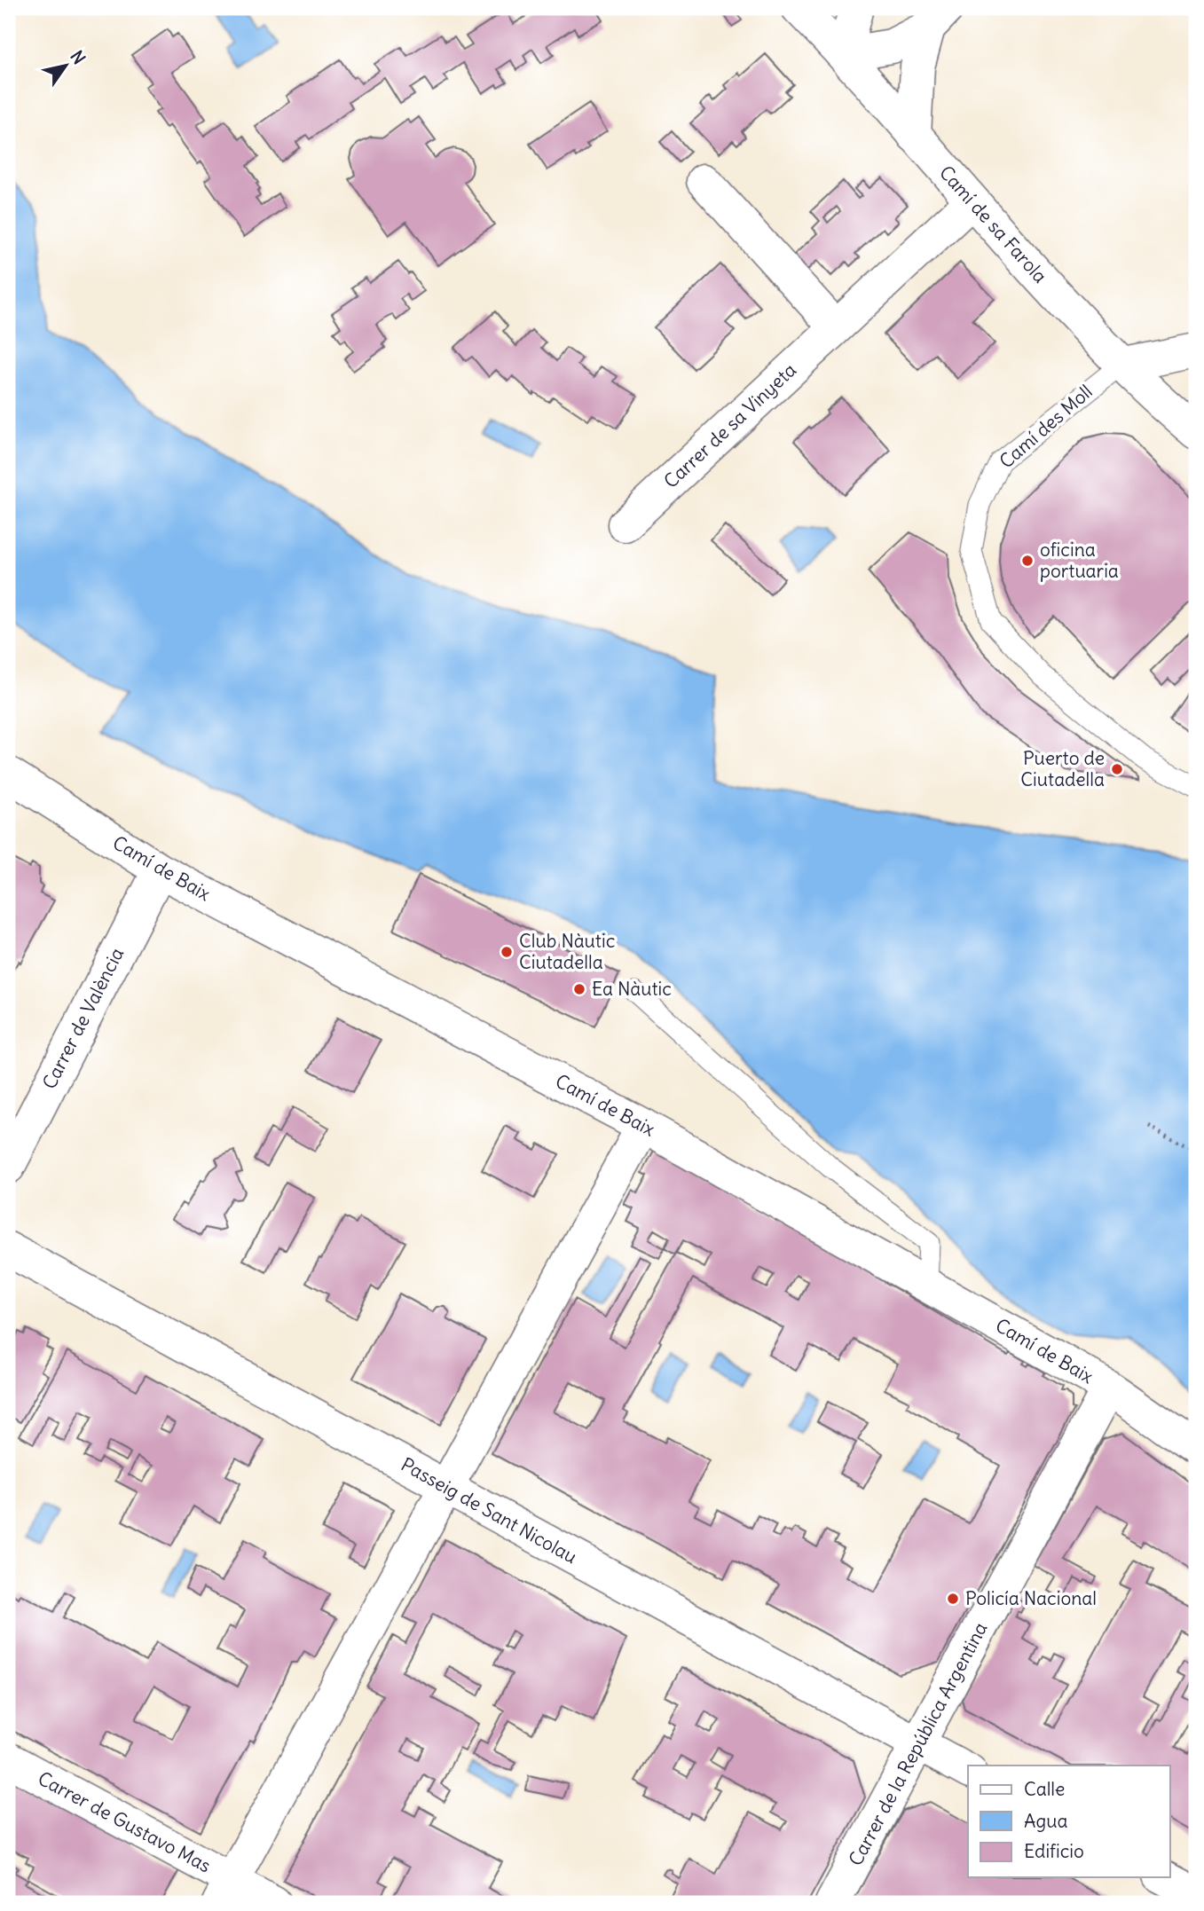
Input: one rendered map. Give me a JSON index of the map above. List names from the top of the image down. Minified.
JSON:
{"streets":{"street":["Camí de sa Farola","Carrer de sa Vinyeta","Camí de Baix","Carrer de València","Passeig de Sant Nicolau","Carrer de la República Argentina","Carrer de Gustavo Mas"],"lane":["Camí des Moll"]},"crossings":[["Camí de sa Farola","Carrer de sa Vinyeta"],["Camí de sa Farola","Camí des Moll"],["Camí de Baix","Carrer de València"],["Camí de Baix","Carrer de la República Argentina"],["Passeig de Sant Nicolau","Carrer de la República Argentina"]],"places":["oficina portuaria","Puerto de Ciutadella","Club Nàutic Ciutadella","Ea Nàutic","Policía Nacional"],"legend":["Calle","Agua","Edificio"],"north":"top right"}
